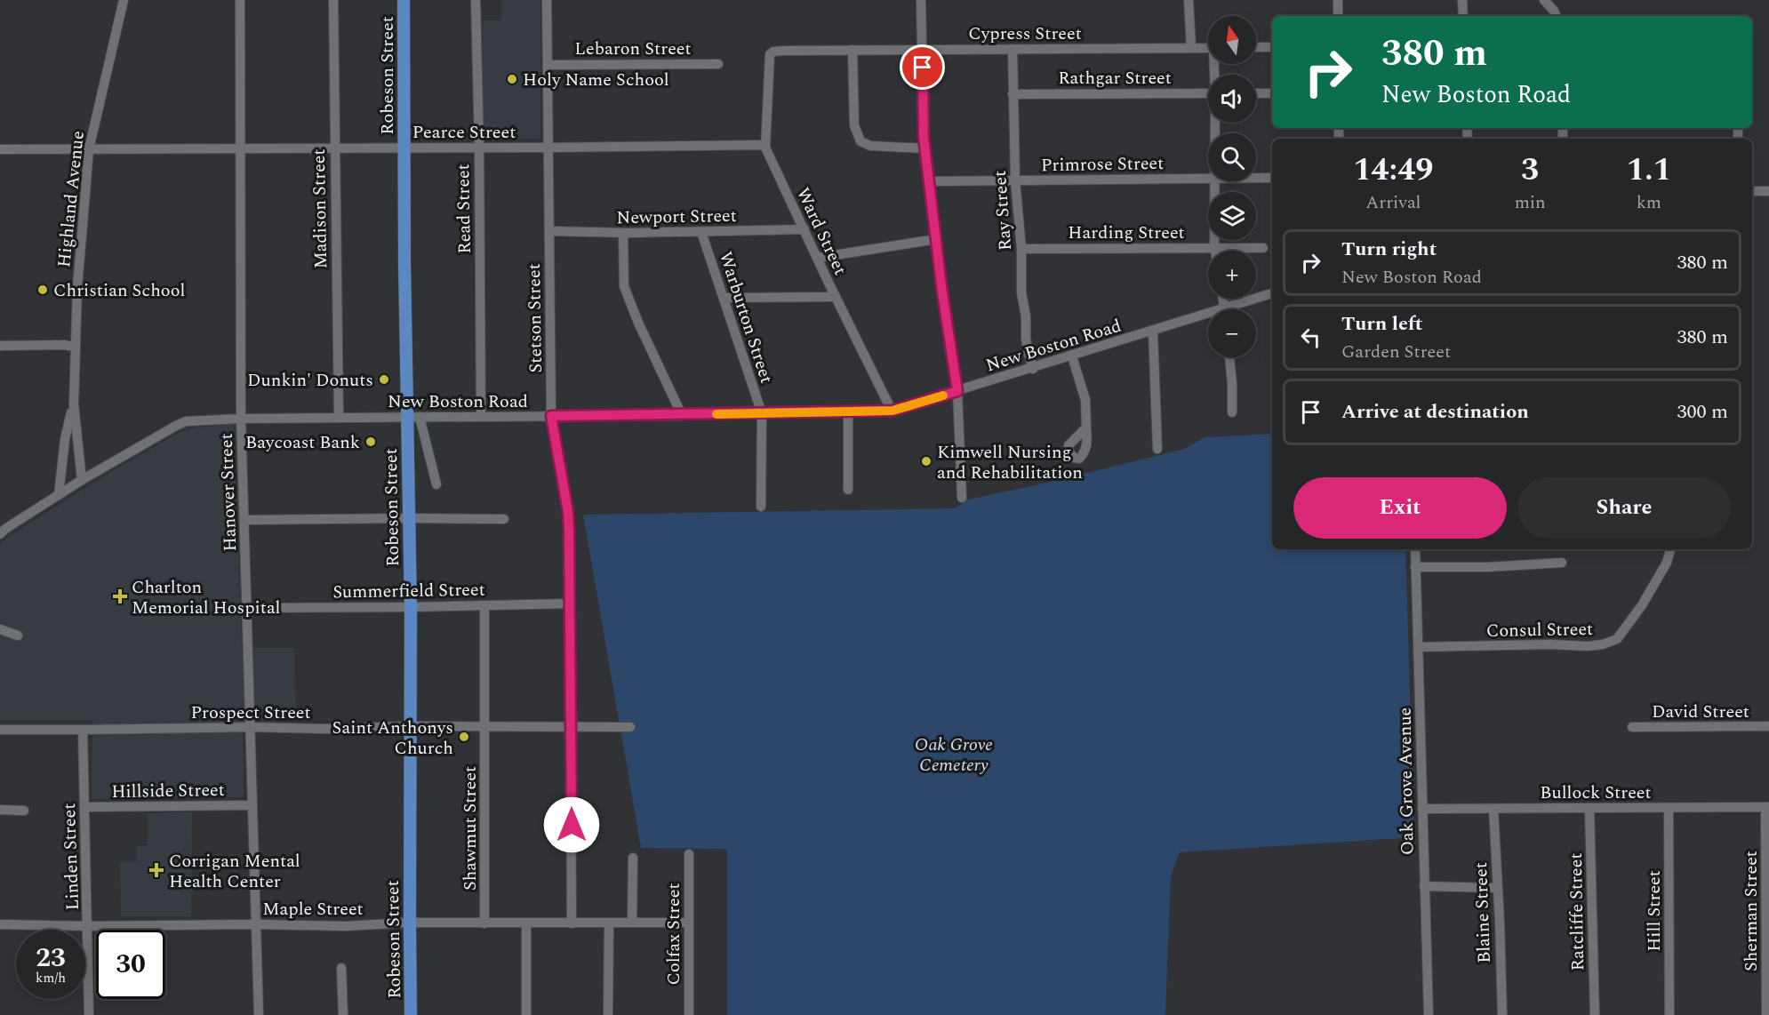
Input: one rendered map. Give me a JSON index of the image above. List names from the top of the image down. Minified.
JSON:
{"streets":{"main road":["Robeson Street"],"street":["Cypress Street","Lebaron Street","Rathgar Street","Pearce Street","Primrose Street","Highland Avenue","Madison Street","Read Street","Ray Street","Newport Street","Ward Street","Harding Street","Warburton Street","Stetson Street","New Boston Road","Hanover Street","Summerfield Street","Consul Street","David Street","Prospect Street","Oak Grove Avenue","Hillside Street","Bullock Street","Shawmut Street","Linden Street","Maple Street","Hill Street","Sherman Street","Ratcliffe Street","Blaine Street","Colfax Street"]},"crossings":[["Cypress Street","Ray Street"],["Cypress Street","Ward Street"],["Lebaron Street","Stetson Street"],["Robeson Street","Pearce Street"],["Robeson Street","New Boston Road"],["Robeson Street","Summerfield Street"],["Robeson Street","Prospect Street"],["Robeson Street","Maple Street"],["Rathgar Street","Ray Street"],["Pearce Street","Highland Avenue"],["Pearce Street","Madison Street"],["Pearce Street","Read Street"],["Pearce Street","Ward Street"],["Pearce Street","Stetson Street"],["Pearce Street","Hanover Street"],["Primrose Street","Ray Street"],["Highland Avenue","New Boston Road"],["Madison Street","New Boston Road"],["Read Street","New Boston Road"],["Ray Street","Harding Street"],["Ray Street","New Boston Road"],["Newport Street","Ward Street"],["Newport Street","Warburton Street"],["Newport Street","Stetson Street"],["Ward Street","New Boston Road"],["Warburton Street","New Boston Road"],["Stetson Street","New Boston Road"],["Stetson Street","Summerfield Street"],["Stetson Street","Prospect Street"],["Stetson Street","Maple Street"],["New Boston Road","Hanover Street"],["Hanover Street","Summerfield Street"],["Hanover Street","Prospect Street"],["Hanover Street","Hillside Street"],["Hanover Street","Maple Street"],["Summerfield Street","Shawmut Street"],["Consul Street","Oak Grove Avenue"],["Prospect Street","Shawmut Street"],["Prospect Street","Linden Street"],["Oak Grove Avenue","Bullock Street"],["Hillside Street","Linden Street"],["Bullock Street","Hill Street"],["Bullock Street","Sherman Street"],["Bullock Street","Ratcliffe Street"],["Bullock Street","Blaine Street"],["Shawmut Street","Maple Street"],["Linden Street","Maple Street"],["Maple Street","Colfax Street"]],"parks":["Oak Grove Cemetery"],"places":{"other":["Holy Name School","Christian School","Dunkin' Donuts","Baycoast Bank","Kimwell Nursing and Rehabilitation","Saint Anthonys Church"],"health":["Charlton Memorial Hospital","Corrigan Mental Health Center"]},"north":"top","page":{"map_buttons":["+","−"],"turn":["380 m","New Boston Road"],"eta":["14:49","Arrival","3","min","1.1","km"],"list":[{"name":"Turn right","note":"New Boston Road","value":"380 m"},{"name":"Turn left","note":"Garden Street","value":"380 m"},{"name":"Arrive at destination","value":"300 m"}],"buttons":["Exit","Share"],"speed":"23 km/h","limit":"30"}}
